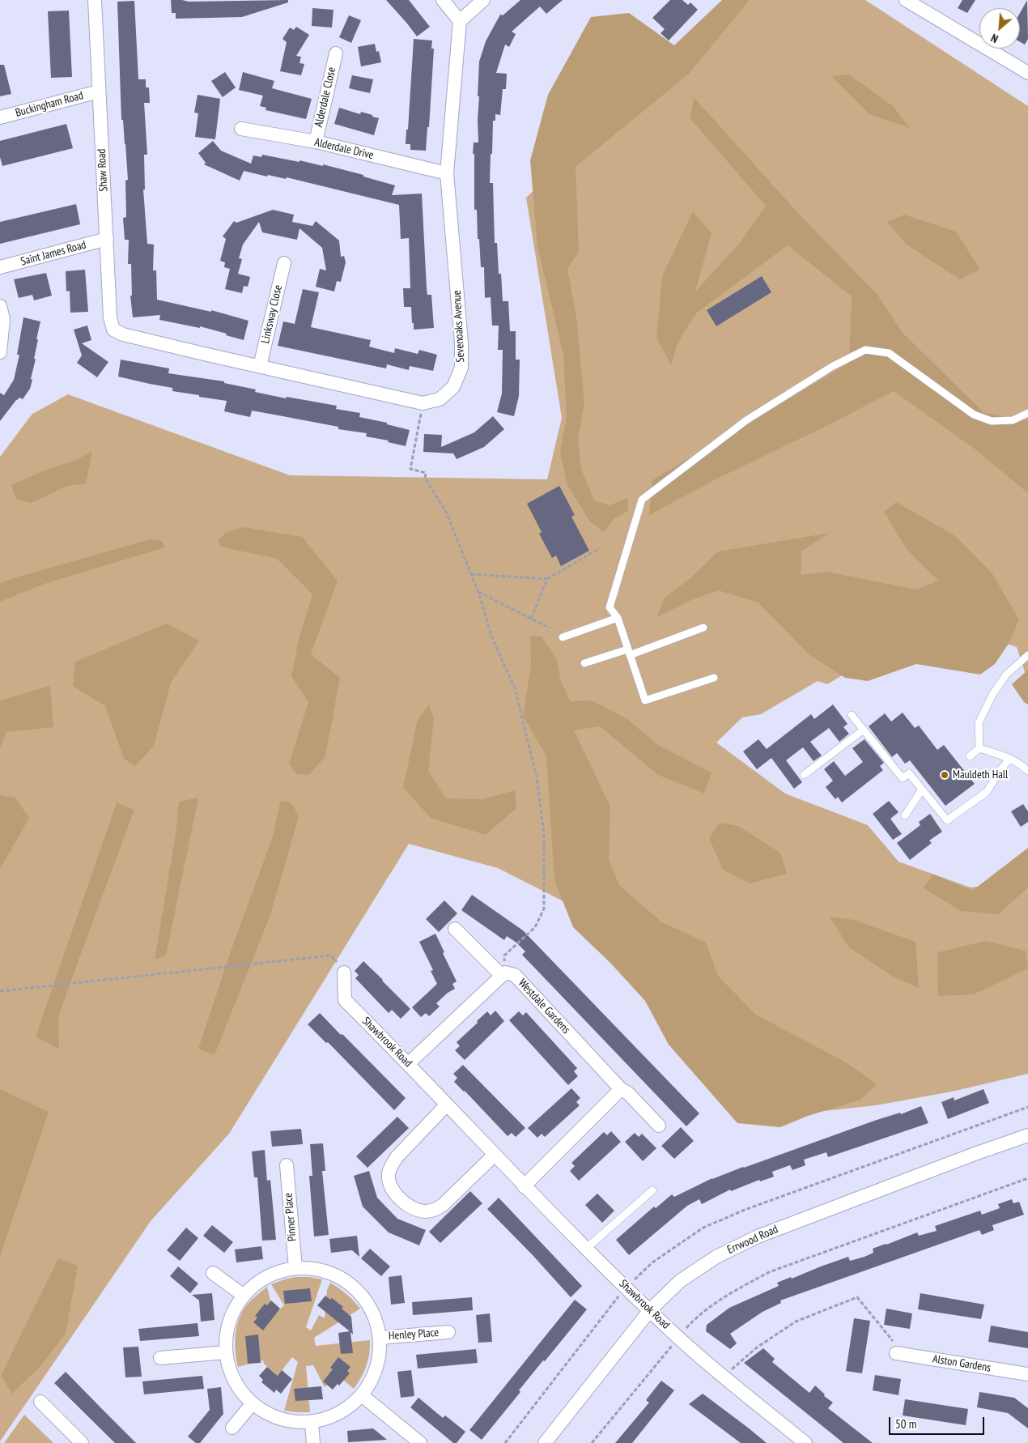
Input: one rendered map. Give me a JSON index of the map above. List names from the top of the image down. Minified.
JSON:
{"streets":{"street":["Alderdale Close","Buckingham Road","Alderdale Drive","Shaw Road","Saint James Road","Linksway Close","Sevenoaks Avenue","Westdale Gardens","Shawbrook Road","Pinner Place","Errwood Road","Henley Place","Alston Gardens"]},"crossings":[["Alderdale Close","Alderdale Drive"],["Buckingham Road","Shaw Road"],["Alderdale Drive","Sevenoaks Avenue"],["Shaw Road","Saint James Road"],["Shaw Road","Linksway Close"],["Shawbrook Road","Errwood Road"]],"places":["Mauldeth Hall"],"scale_bar":"50 m","north":"bottom left"}
